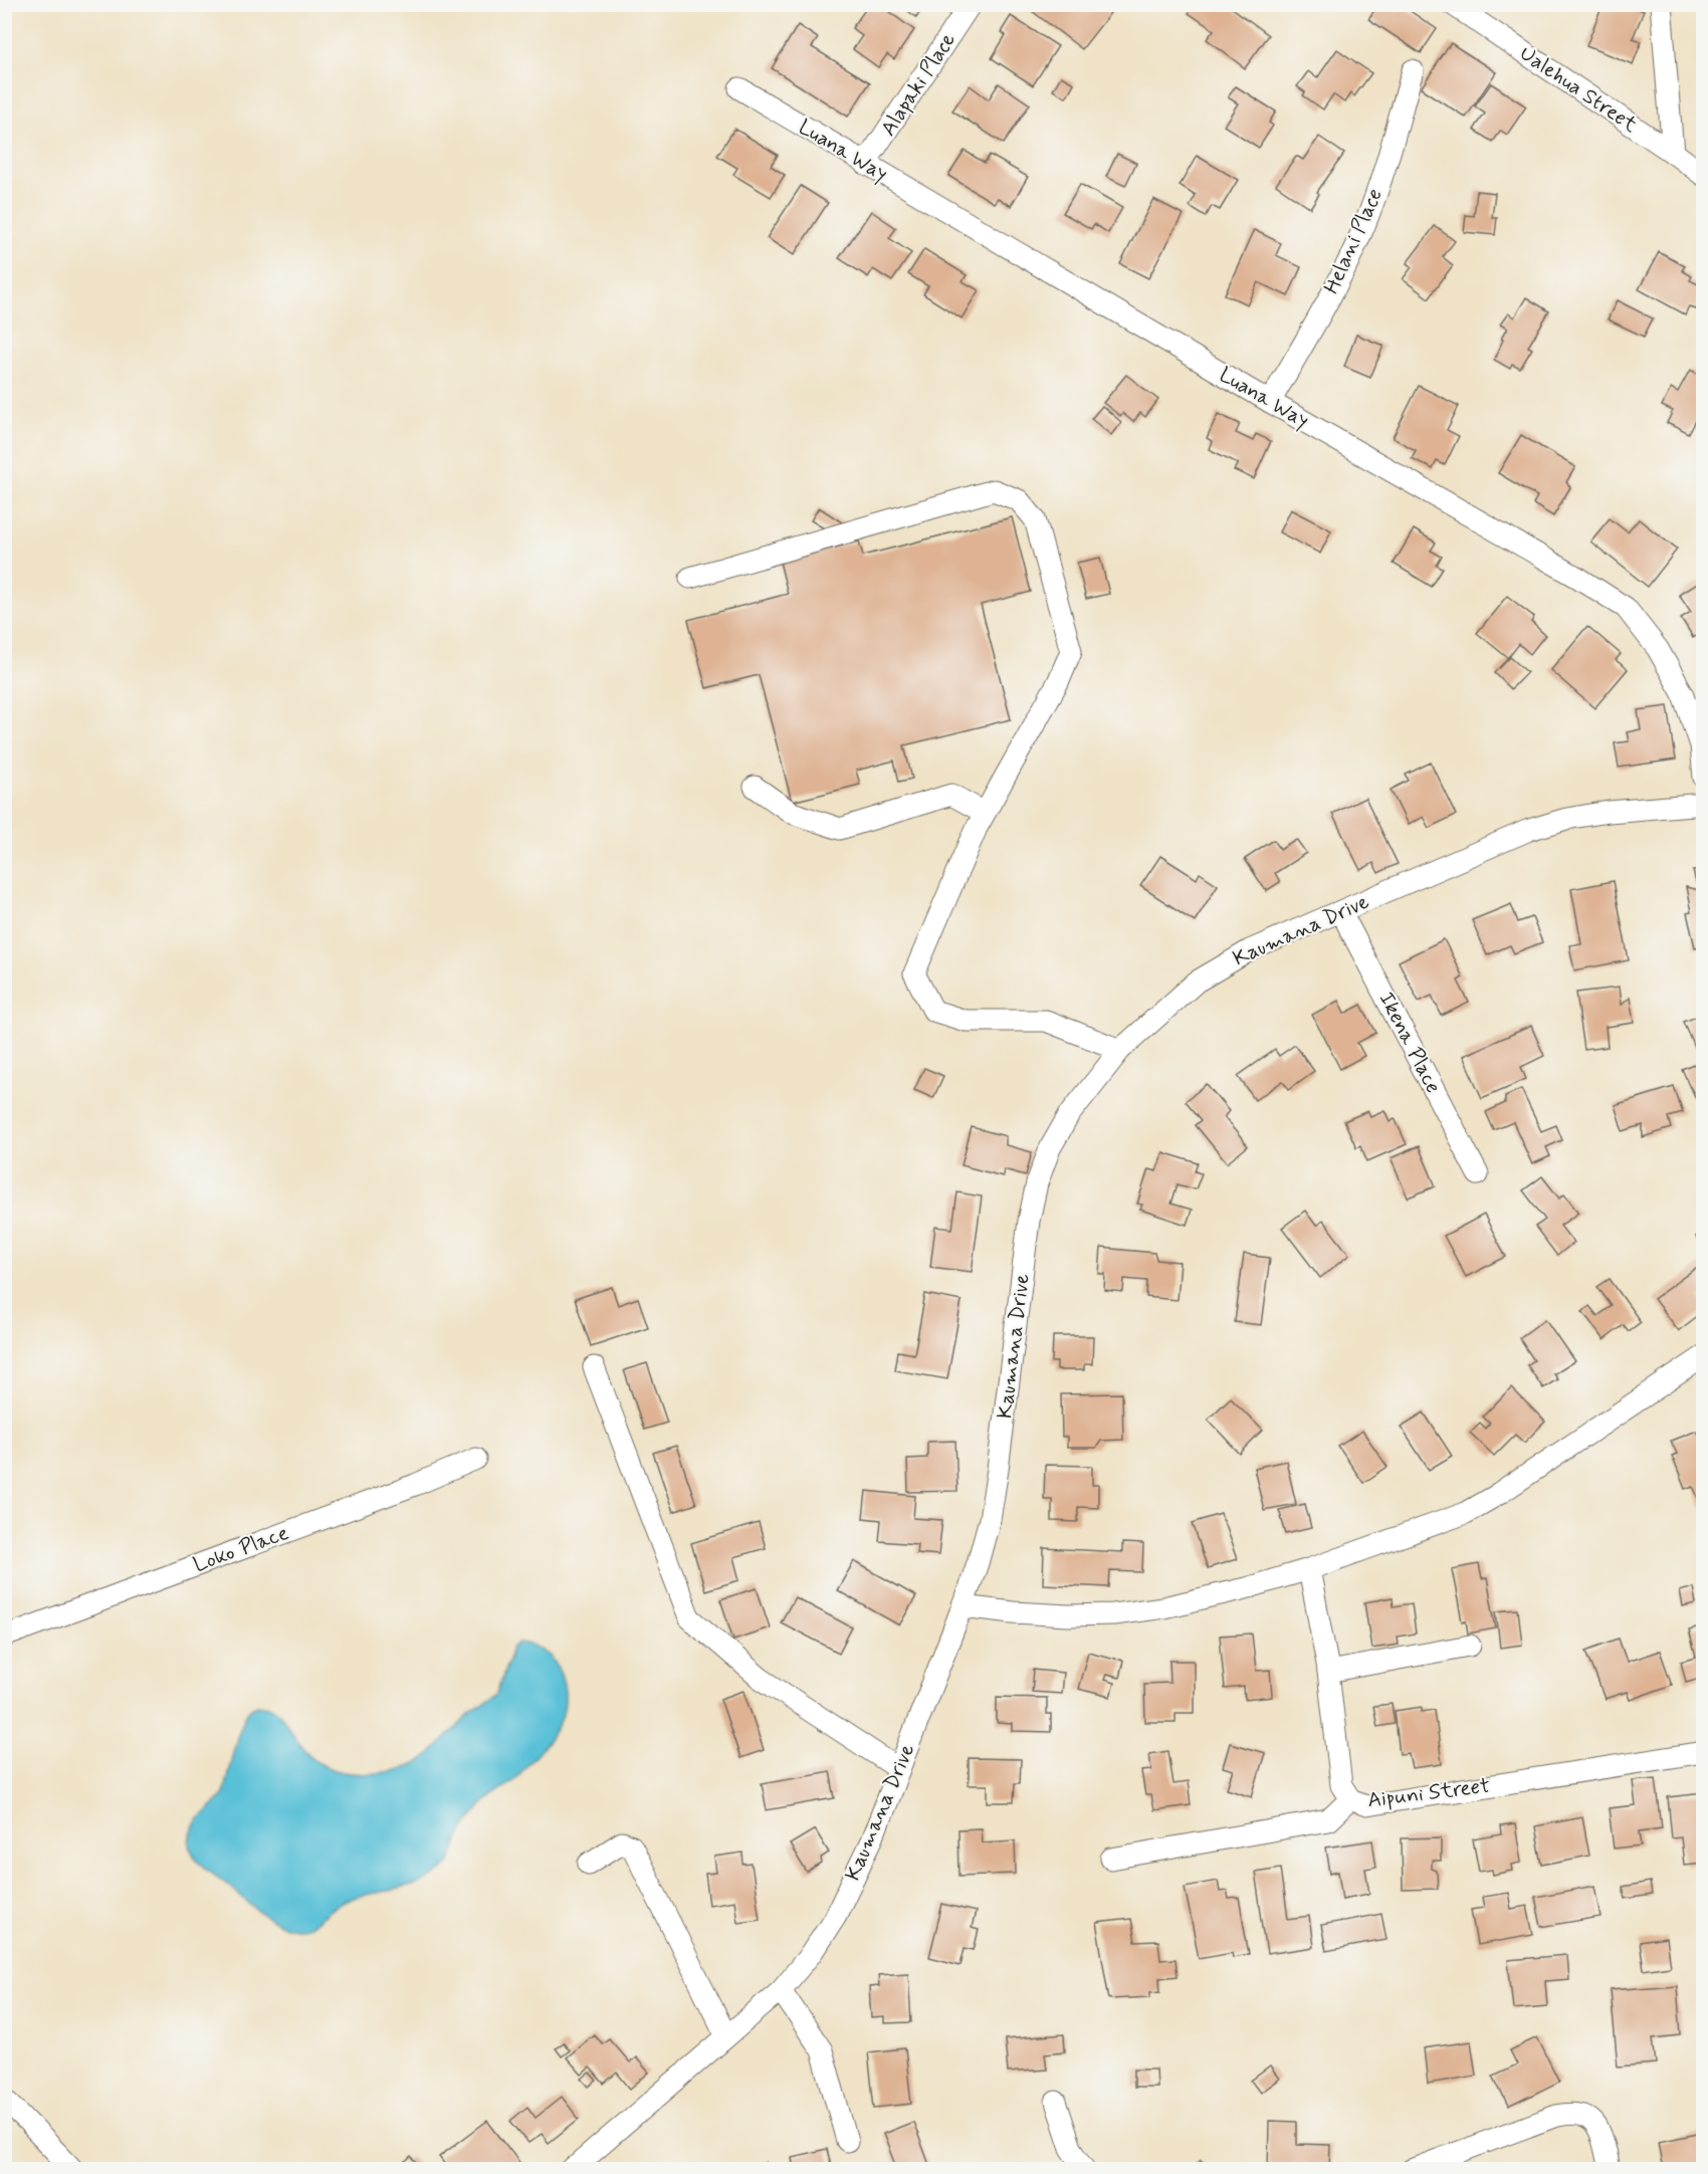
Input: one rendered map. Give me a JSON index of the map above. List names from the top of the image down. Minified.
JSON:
{"streets":{"street":["Alapaki Place","Ualehua Street","Luana Way","Helani Place","Kaumana Drive","Ikena Place","Loko Place","Aipuni Street"]},"crossings":[["Alapaki Place","Luana Way"],["Luana Way","Helani Place"],["Kaumana Drive","Ikena Place"]]}
